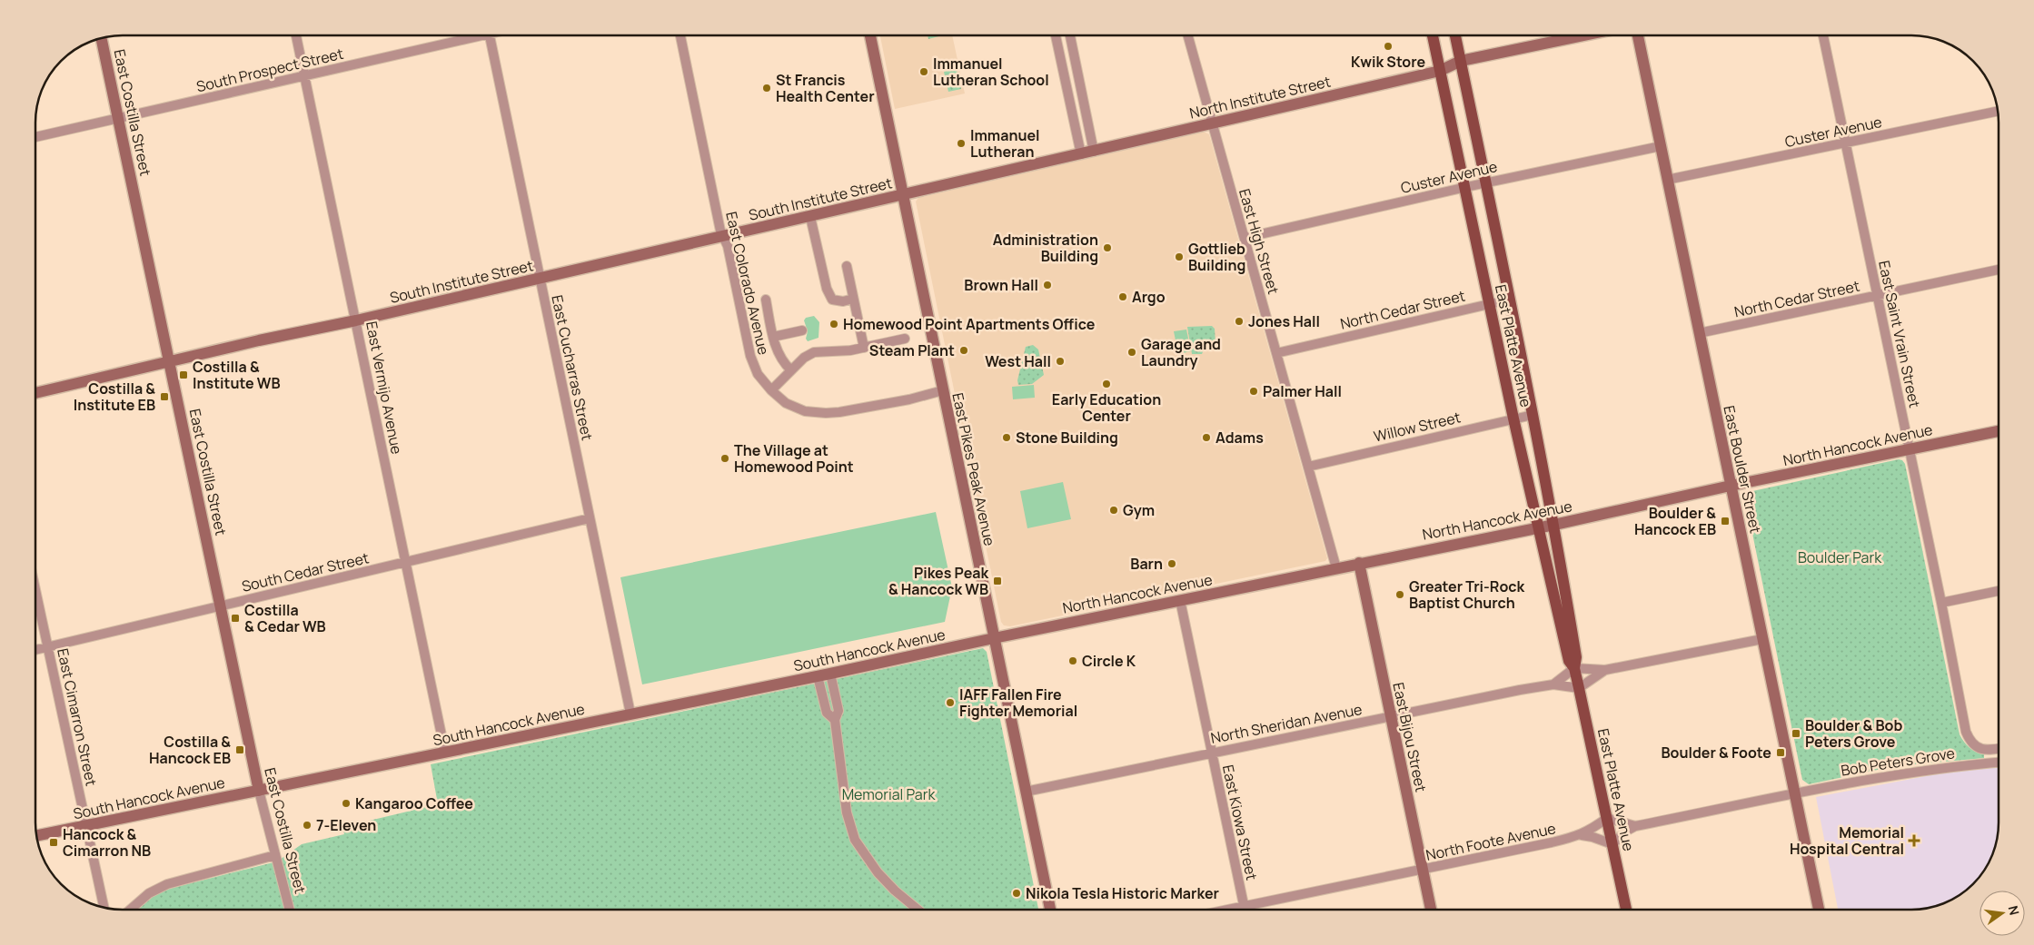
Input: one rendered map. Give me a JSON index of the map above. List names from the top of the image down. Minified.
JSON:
{"streets":{"main road":["East Platte Avenue"],"street":["South Prospect Street","North Institute Street","East Costilla Street","Custer Avenue","South Institute Street","East High Street","East Colorado Avenue","North Cedar Street","East Saint Vrain Street","East Cucharras Street","East Vermijo Avenue","Willow Street","North Hancock Avenue","East Pikes Peak Avenue","East Boulder Street","South Cedar Street","South Hancock Avenue","East Cimarron Street","North Sheridan Avenue","East Bijou Street","Bob Peters Grove","East Kiowa Street","North Foote Avenue"]},"crossings":[["South Prospect Street","East Costilla Street"],["South Prospect Street","East Vermijo Avenue"],["North Institute Street","South Institute Street"],["North Institute Street","East High Street"],["North Institute Street","East Platte Avenue"],["North Institute Street","East Pikes Peak Avenue"],["East Costilla Street","South Institute Street"],["East Costilla Street","South Cedar Street"],["East Costilla Street","South Hancock Avenue"],["Custer Avenue","East High Street"],["Custer Avenue","East Saint Vrain Street"],["Custer Avenue","East Platte Avenue"],["Custer Avenue","East Boulder Street"],["South Institute Street","East Colorado Avenue"],["South Institute Street","East Cucharras Street"],["South Institute Street","East Vermijo Avenue"],["South Institute Street","East Pikes Peak Avenue"],["East High Street","North Cedar Street"],["East High Street","Willow Street"],["East High Street","North Hancock Avenue"],["East Colorado Avenue","East Pikes Peak Avenue"],["North Cedar Street","East Saint Vrain Street"],["North Cedar Street","East Platte Avenue"],["North Cedar Street","East Boulder Street"],["East Saint Vrain Street","North Hancock Avenue"],["East Platte Avenue","Willow Street"],["East Platte Avenue","North Hancock Avenue"],["East Platte Avenue","North Sheridan Avenue"],["East Platte Avenue","North Foote Avenue"],["East Cucharras Street","South Cedar Street"],["East Cucharras Street","South Hancock Avenue"],["East Vermijo Avenue","South Cedar Street"],["East Vermijo Avenue","South Hancock Avenue"],["North Hancock Avenue","East Pikes Peak Avenue"],["North Hancock Avenue","East Boulder Street"],["North Hancock Avenue","South Hancock Avenue"],["North Hancock Avenue","East Bijou Street"],["North Hancock Avenue","East Kiowa Street"],["East Pikes Peak Avenue","South Hancock Avenue"],["East Pikes Peak Avenue","North Sheridan Avenue"],["East Boulder Street","Bob Peters Grove"],["South Cedar Street","East Cimarron Street"],["South Hancock Avenue","East Cimarron Street"],["North Sheridan Avenue","East Bijou Street"],["North Sheridan Avenue","East Kiowa Street"],["East Bijou Street","North Foote Avenue"],["East Kiowa Street","North Foote Avenue"]],"parks":["Boulder Park","Memorial Park"],"places":{"other":["Kwik Store","Immanuel Lutheran School","St Francis Health Center","Immanuel Lutheran","Administration Building","Gottlieb Building","Brown Hall","Argo","Jones Hall","Homewood Point Apartments Office","Steam Plant","Garage and Laundry","West Hall","Early Education Center","Palmer Hall","Stone Building","Adams","The Village at Homewood Point","Gym","Barn","Greater Tri-Rock Baptist Church","Circle K","IAFF Fallen Fire Fighter Memorial","Kangaroo Coffee","7-Eleven","Nikola Tesla Historic Marker"],"transit":["Costilla & Institute WB","Costilla & Institute EB","Boulder & Hancock EB","Pikes Peak & Hancock WB","Costilla & Cedar WB","Boulder & Bob Peters Grove","Costilla & Hancock EB","Boulder & Foote","Hancock & Cimarron NB"],"health":["Memorial Hospital Central"]},"north":"right"}
